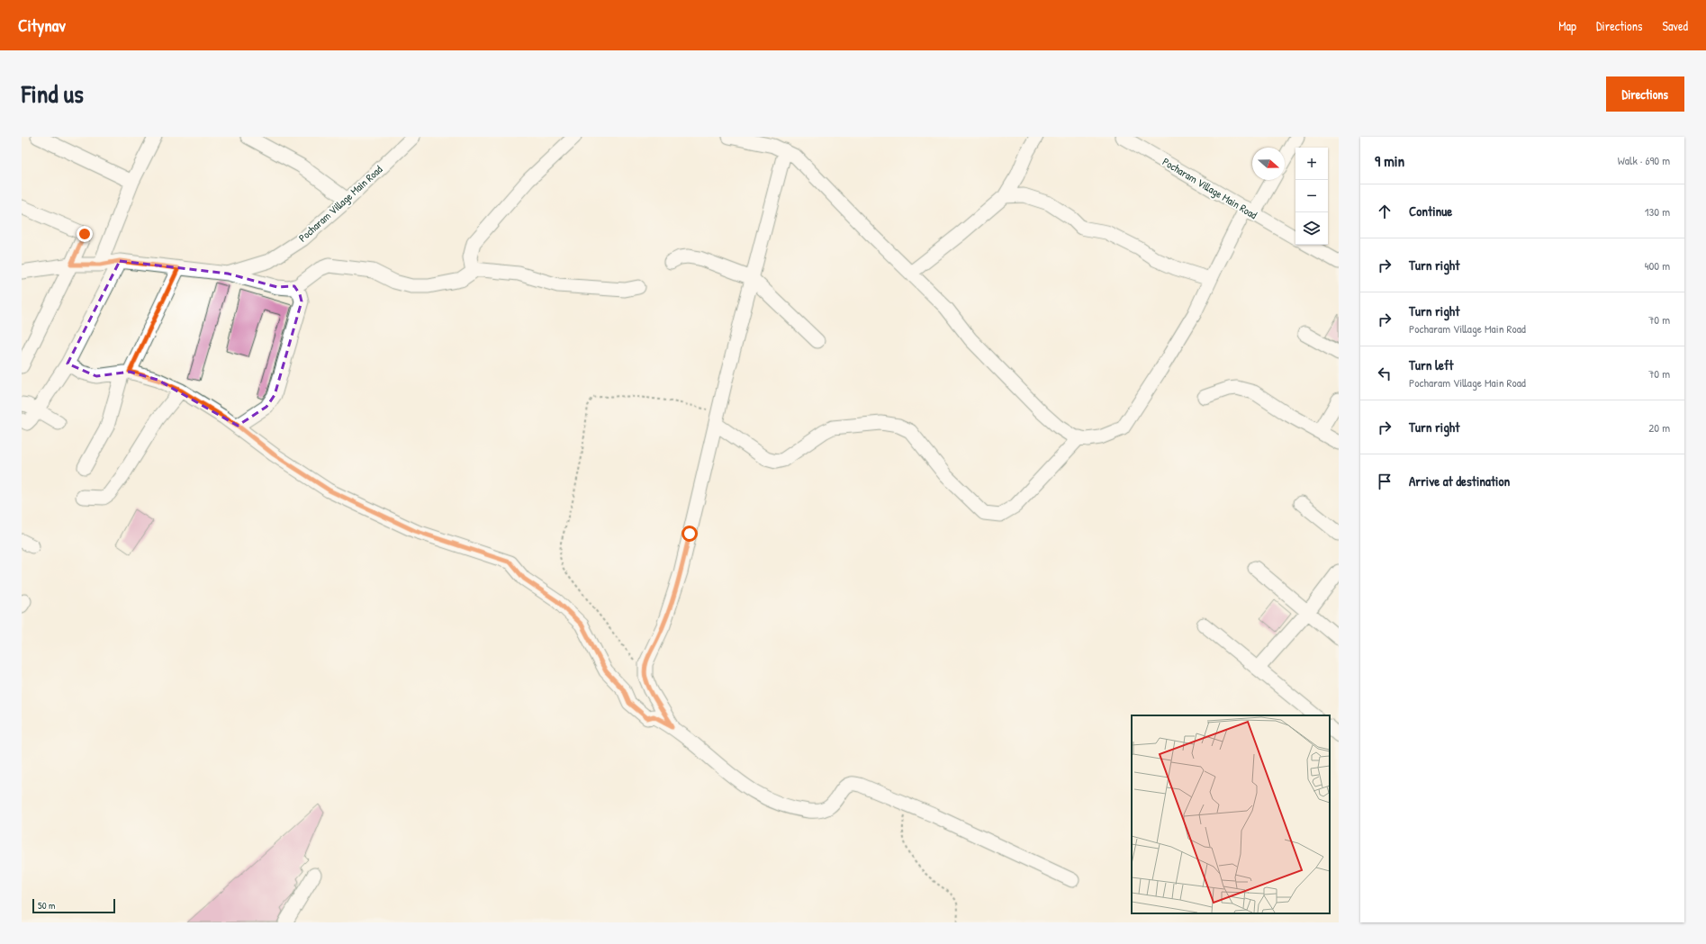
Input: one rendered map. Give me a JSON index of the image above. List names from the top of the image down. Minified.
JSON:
{"streets":{"street":["Pocharam Village Main Road"]},"scale_bar":"50 m","north":"right","page":{"header":"Citynav","nav":["Map","Directions","Saved"],"title":"Find us","buttons":"Directions","heading":["9 min","Walk · 690 m"],"map_buttons":["+","−"],"list":[["Continue","130 m"],["Turn right","400 m"],["Turn right","Pocharam Village Main Road","70 m"],["Turn left","Pocharam Village Main Road","70 m"],["Turn right","20 m"],"Arrive at destination"],"scale":"50 m"}}
